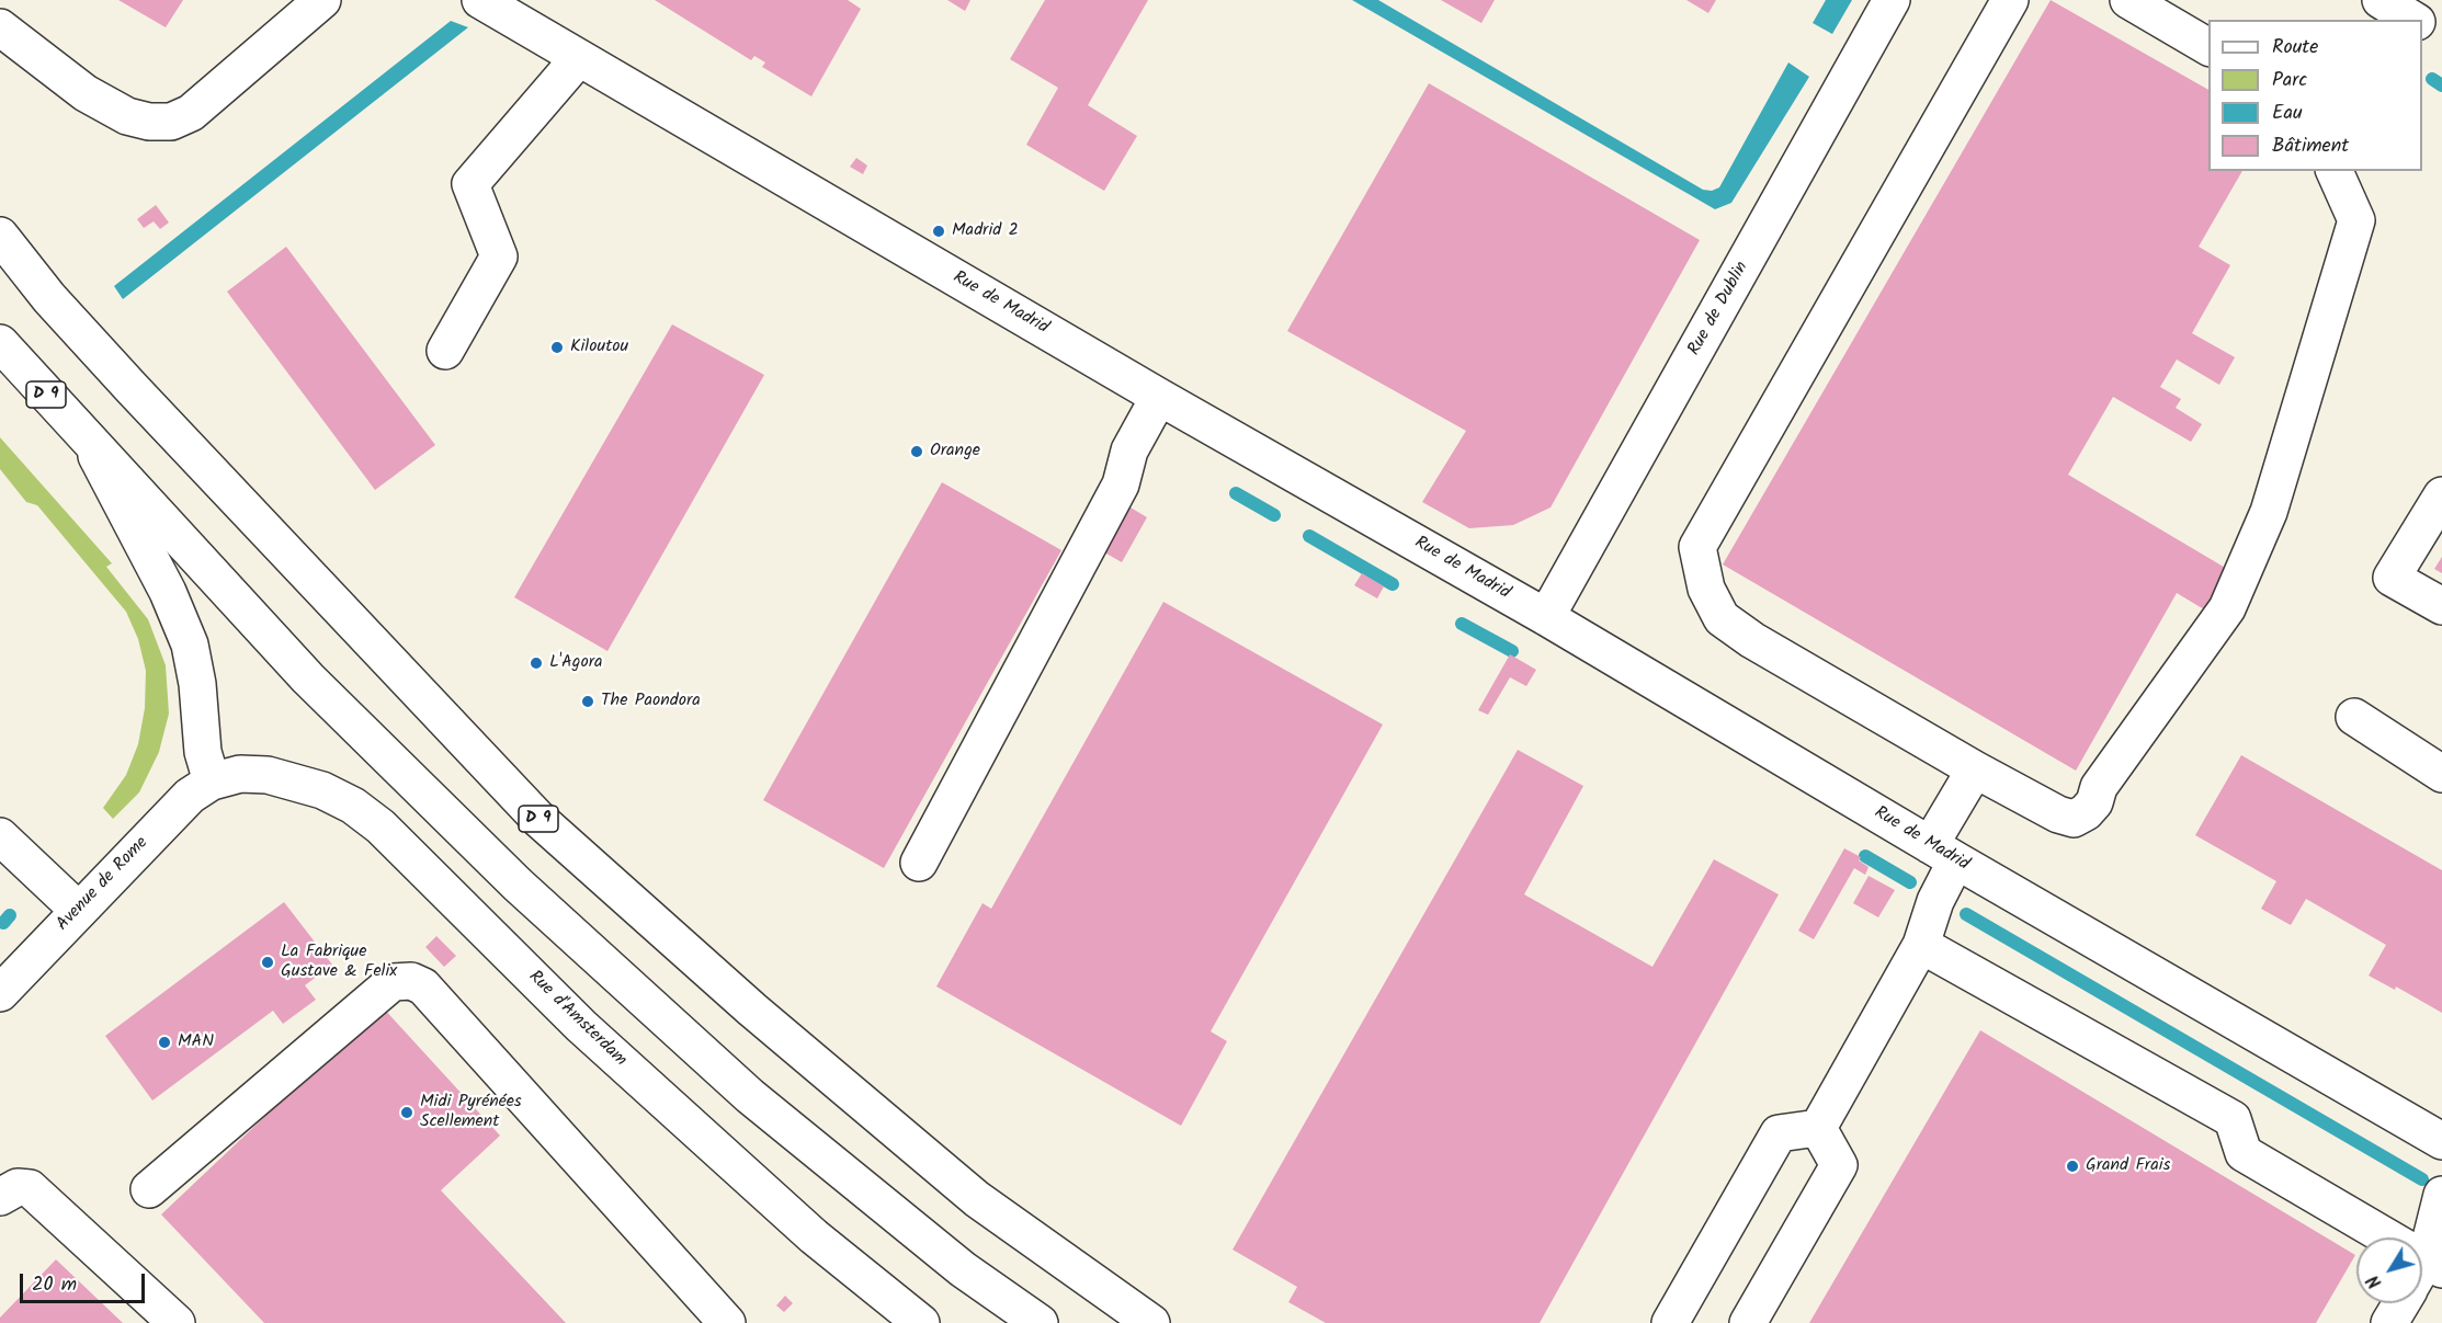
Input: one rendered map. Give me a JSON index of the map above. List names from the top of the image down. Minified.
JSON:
{"streets":{"main road":["Rue de Madrid","Rue de Dublin","D 9","Avenue de Rome","Rue d'Amsterdam"]},"crossings":[["Rue de Madrid","Rue de Dublin"],["Avenue de Rome","Rue d'Amsterdam"]],"places":["Madrid 2","Kiloutou","Orange","L'Agora","The Paondora","La Fabrique Gustave & Felix","MAN","Midi Pyrénées Scellement","Grand Frais"],"legend":["Route","Parc","Eau","Bâtiment"],"scale_bar":"20 m","north":"bottom left"}
